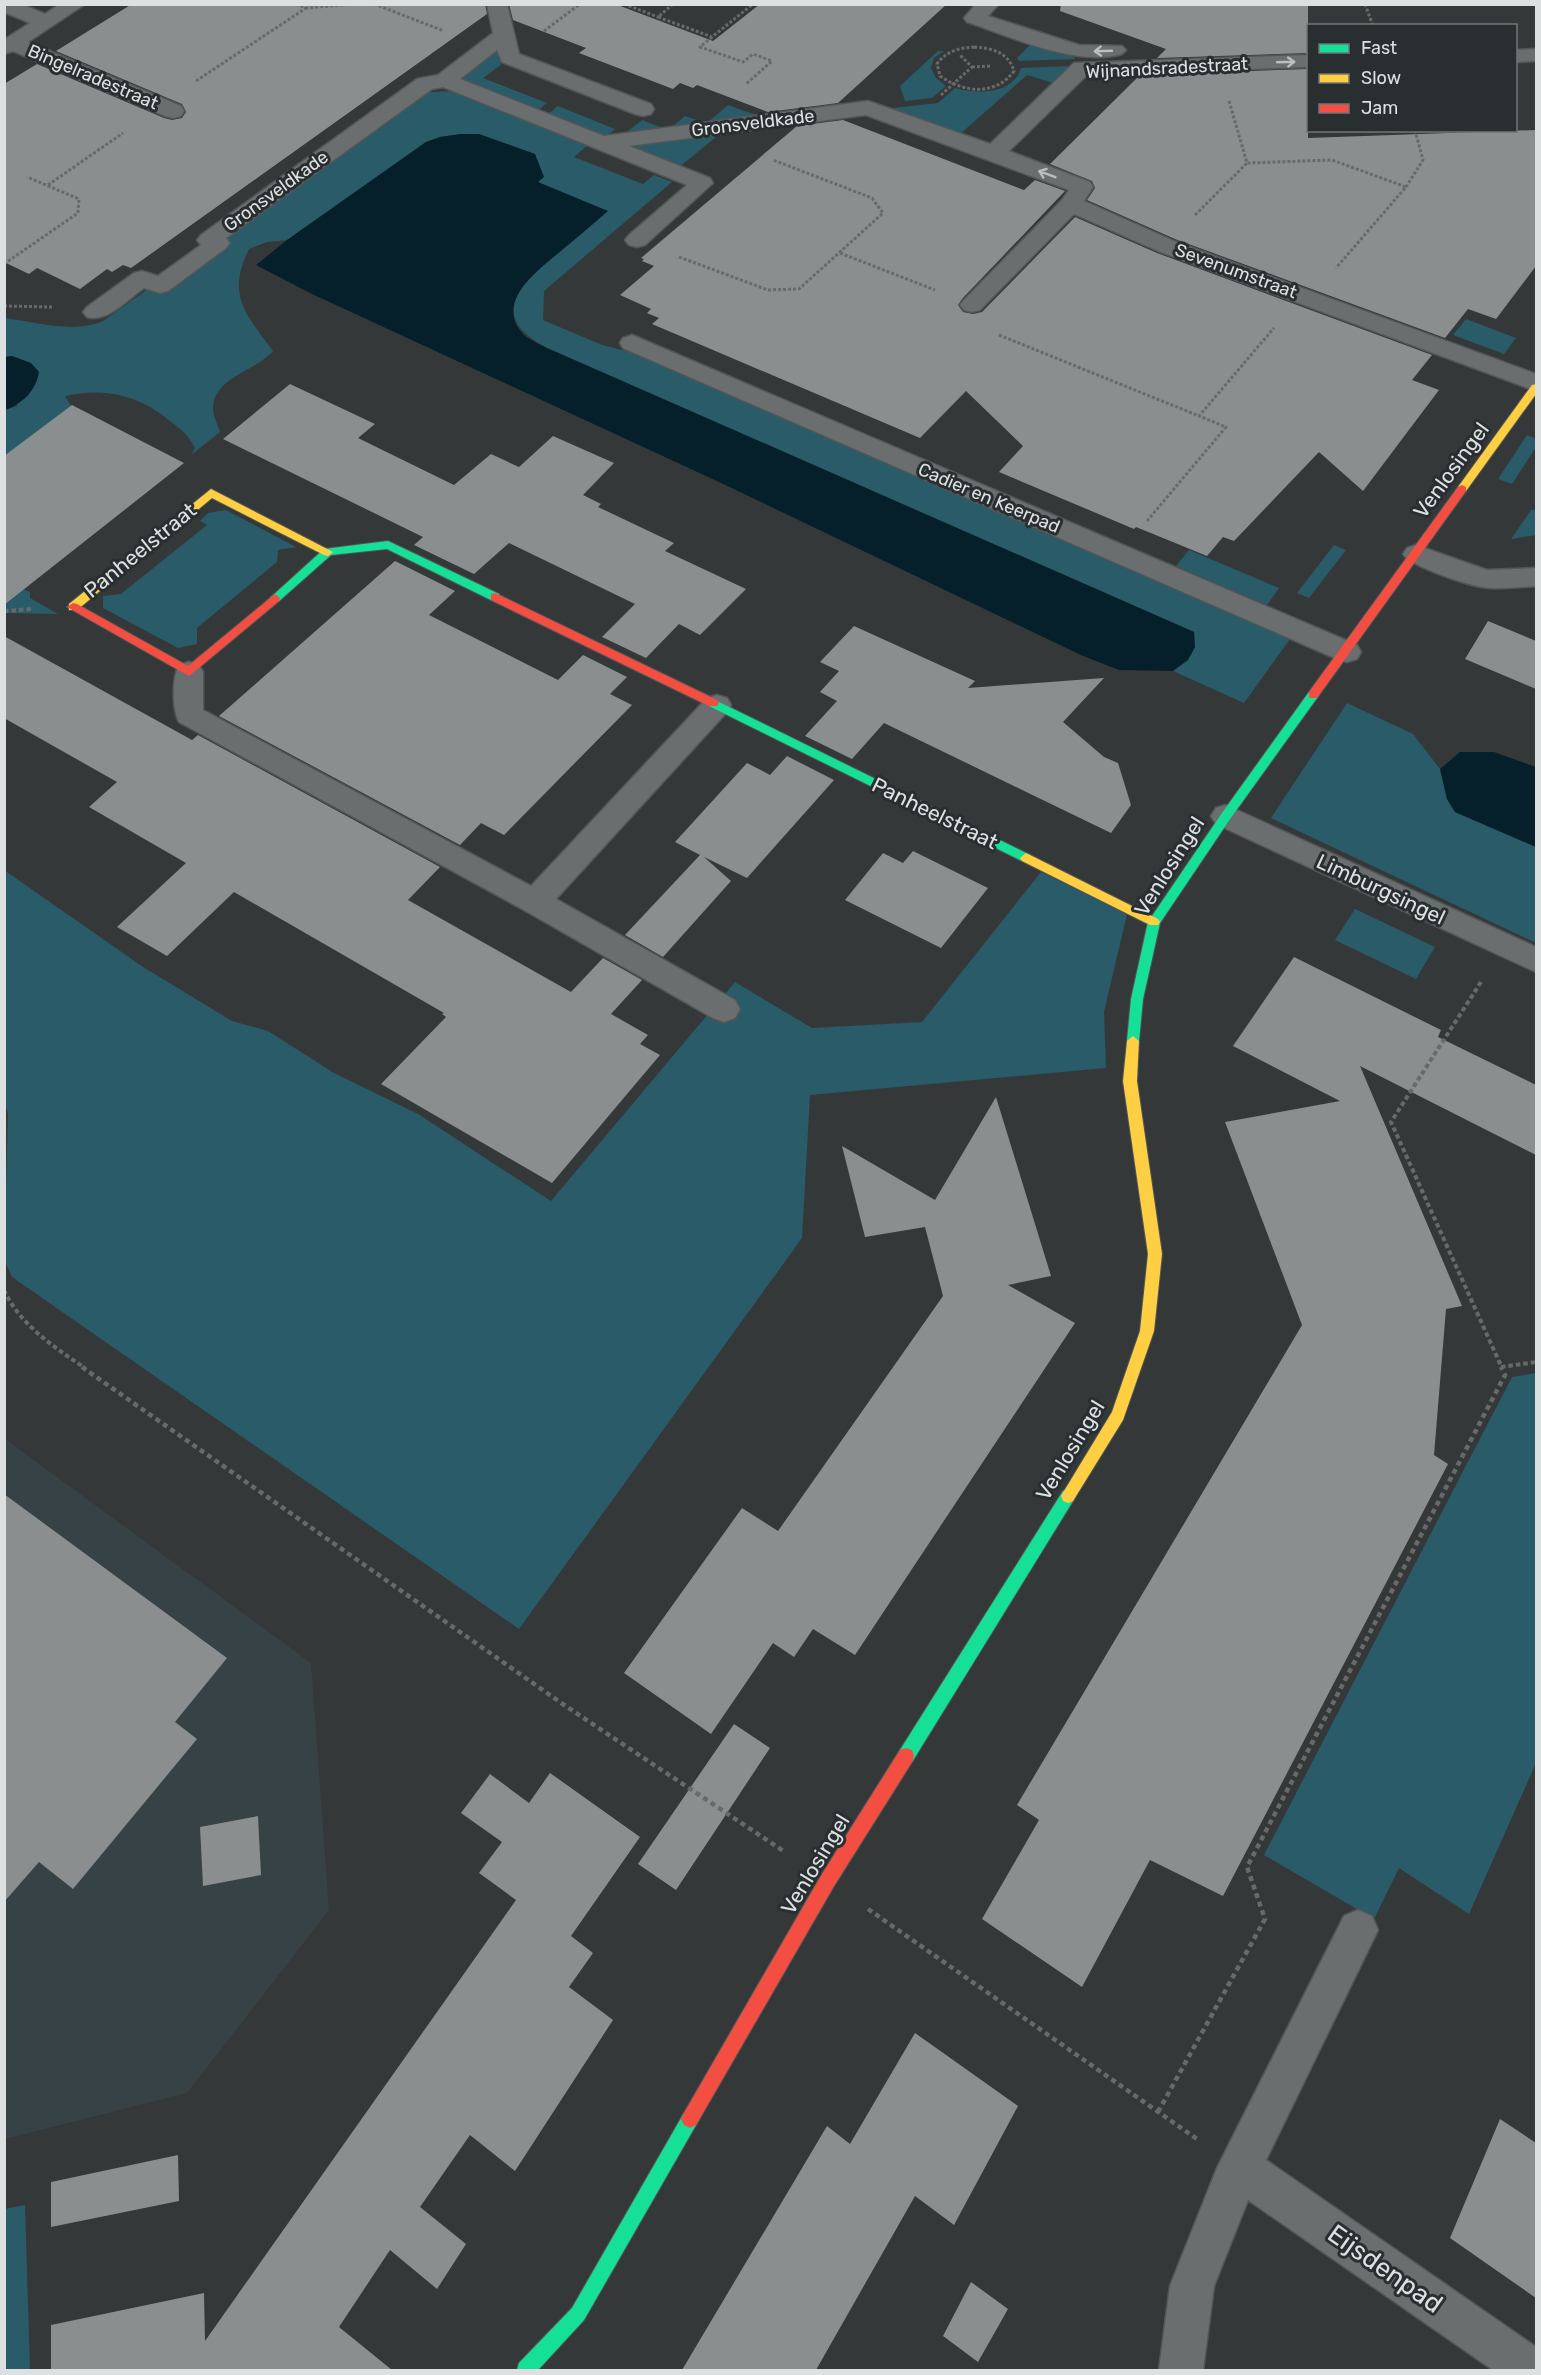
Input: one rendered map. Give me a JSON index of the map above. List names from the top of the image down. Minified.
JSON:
{"streets":{"street":["Wijnandsradestraat","Bingelradestraat","Gronsveldkade","Sevenumstraat","Venlosingel","Cadier en Keerpad","Panheelstraat","Limburgsingel","Eijsdenpad"]},"crossings":[["Venlosingel","Cadier en Keerpad"],["Venlosingel","Panheelstraat"],["Venlosingel","Limburgsingel"]],"legend":["Fast","Slow","Jam"]}
